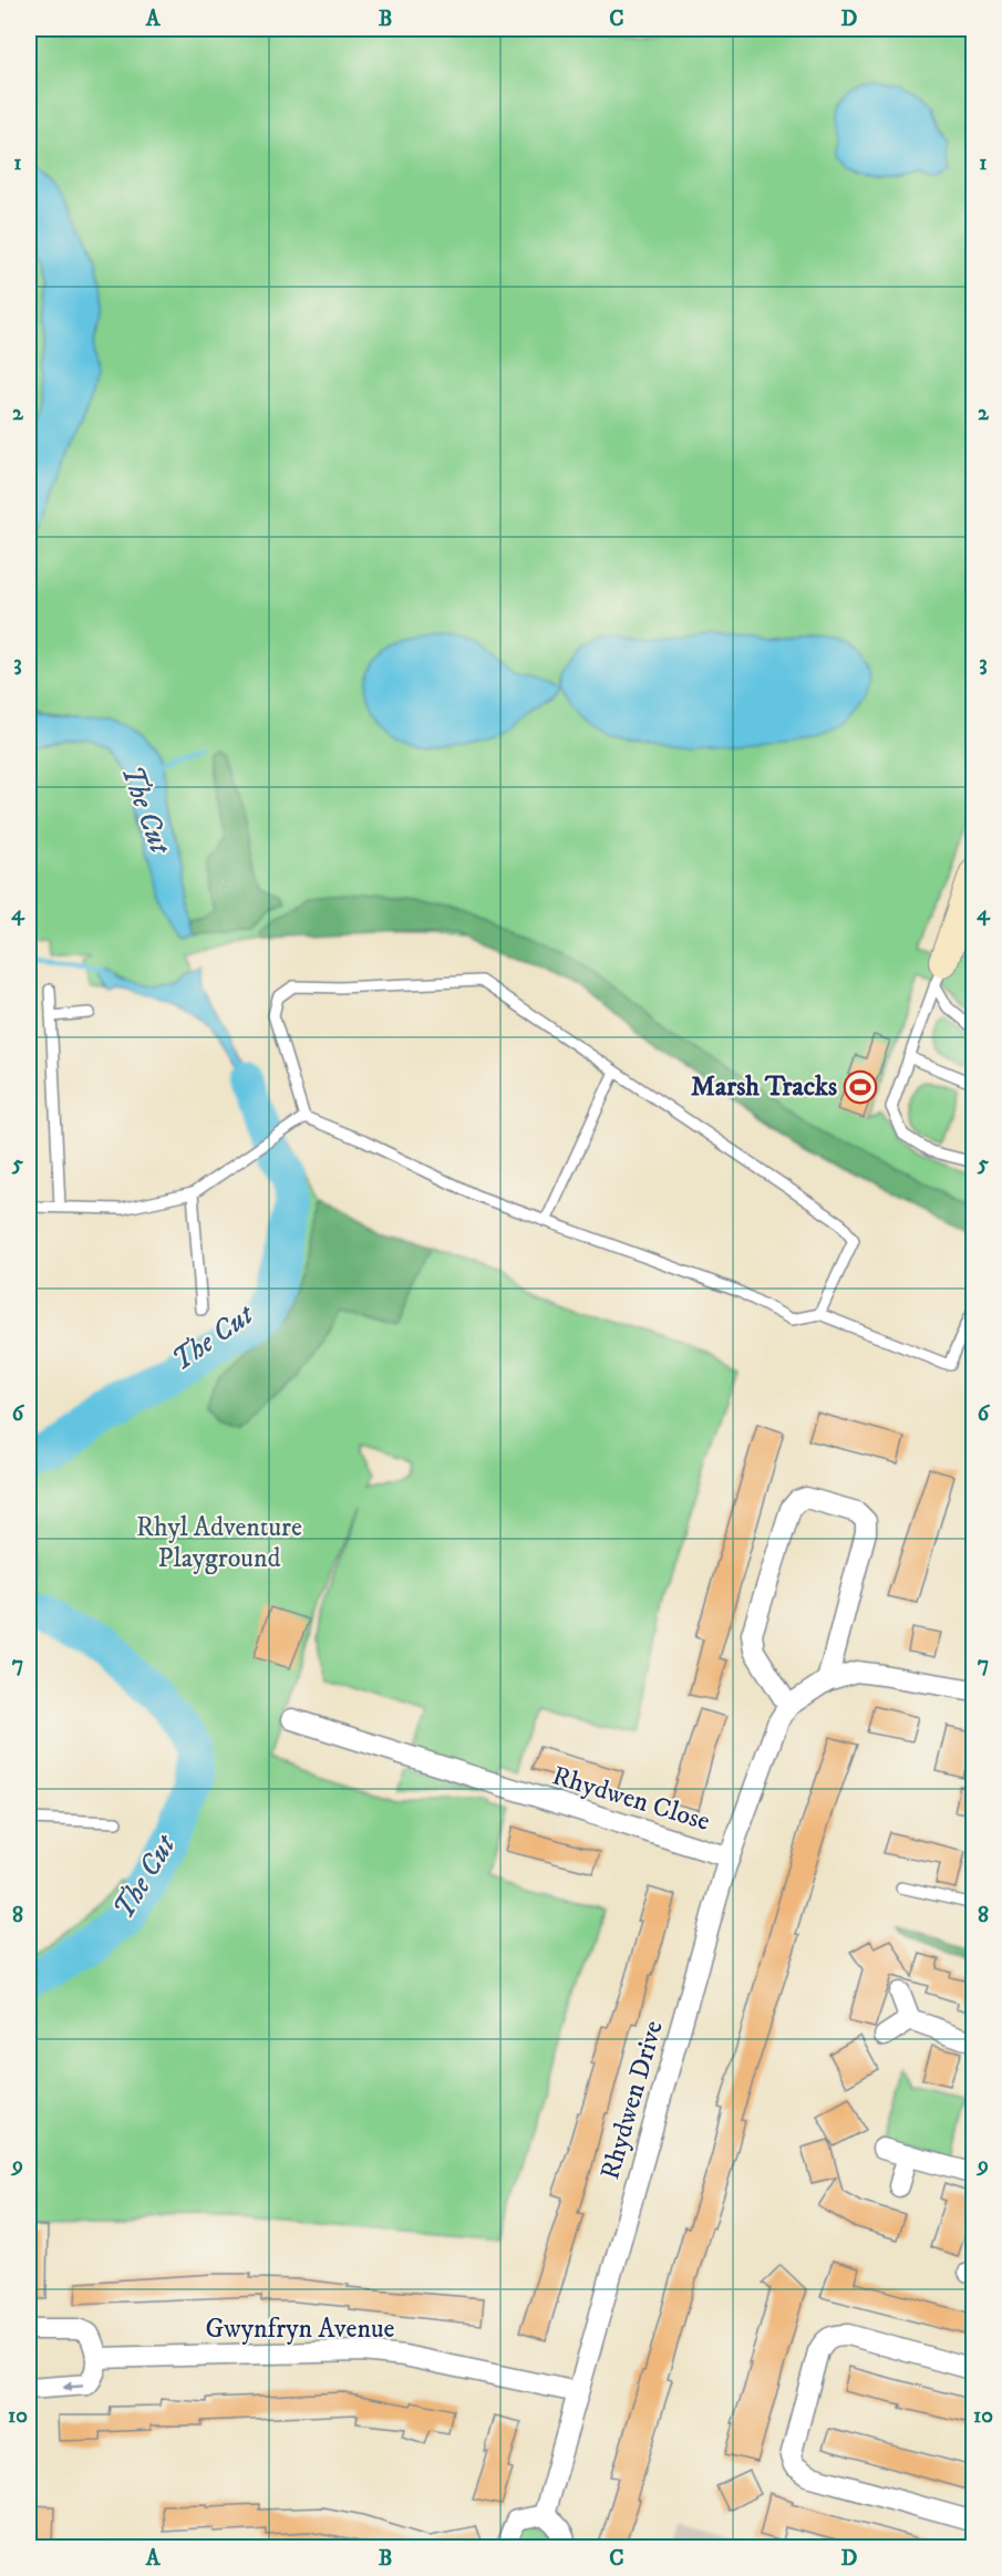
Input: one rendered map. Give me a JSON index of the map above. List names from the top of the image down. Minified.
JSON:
{"streets":{"street":["Rhydwen Close","Rhydwen Drive","Gwynfryn Avenue"]},"crossings":[["Rhydwen Close","Rhydwen Drive"],["Rhydwen Drive","Gwynfryn Avenue"]],"water":["The Cut"],"parks":["Rhyl Adventure Playground"],"places":{"sports":["Marsh Tracks"]},"grid":{"columns":["A","B","C","D"],"rows":["1","2","3","4","5","6","7","8","9","10"]}}
